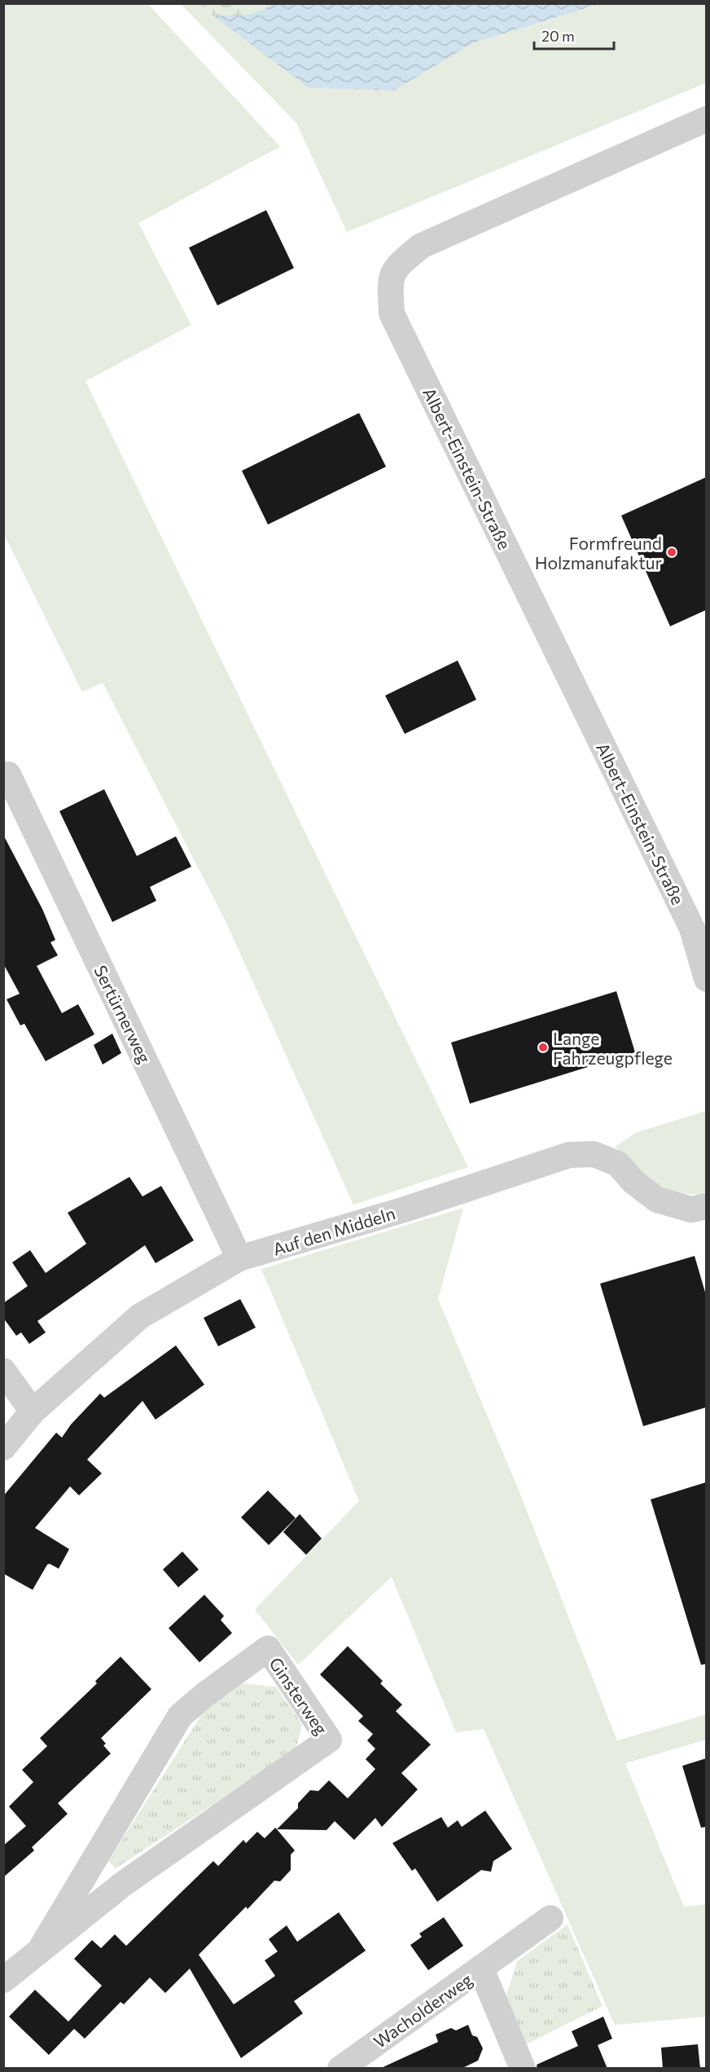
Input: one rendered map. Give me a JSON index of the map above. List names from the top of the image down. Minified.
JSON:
{"streets":{"street":["Albert-Einstein-Straße","Sertürnerweg","Auf den Middeln","Ginsterweg","Wacholderweg"]},"crossings":[["Sertürnerweg","Auf den Middeln"]],"places":["Formfreund Holzmanufaktur","Lange Fahrzeugpflege"],"scale_bar":"20 m"}
